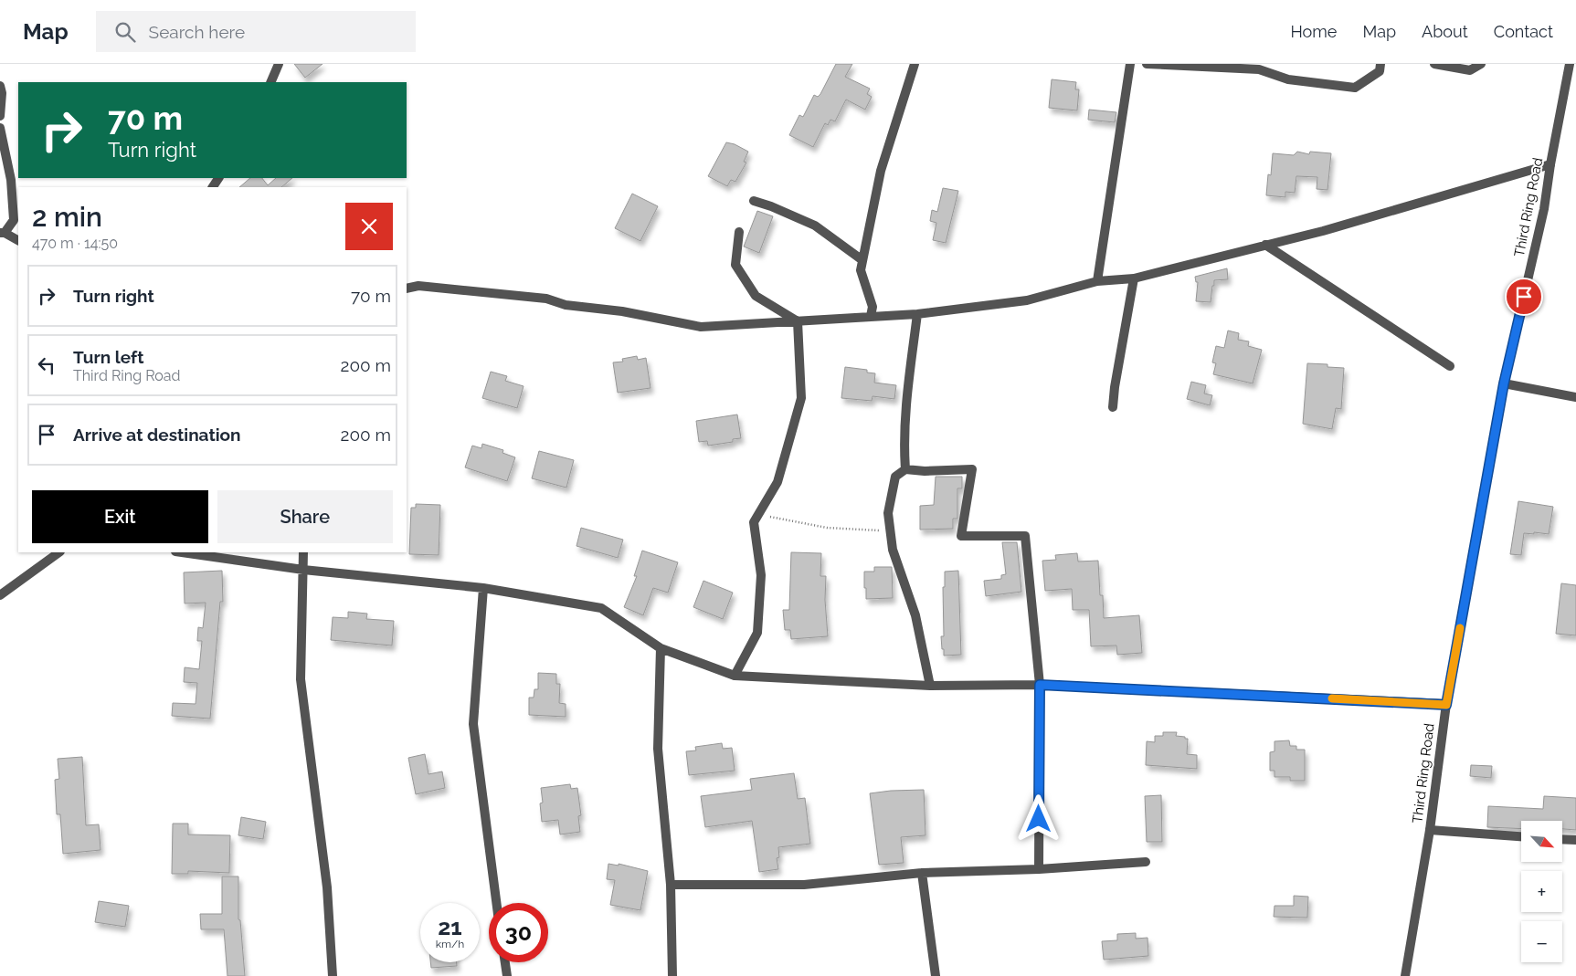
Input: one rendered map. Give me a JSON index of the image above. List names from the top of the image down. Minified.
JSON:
{"streets":{"street":["Third Ring Road"]},"north":"bottom right","page":{"header":"Map","search":"Search here","nav":["Home","Map","About","Contact"],"turn":["70 m","Turn right"],"heading":["2 min","470 m · 14:50"],"list":[{"name":"Turn right","value":"70 m"},{"name":"Turn left","note":"Third Ring Road","value":"200 m"},{"name":"Arrive at destination","value":"200 m"}],"buttons":["Exit","Share"],"map_buttons":["+","−"],"speed":"21 km/h","limit":"30"}}
